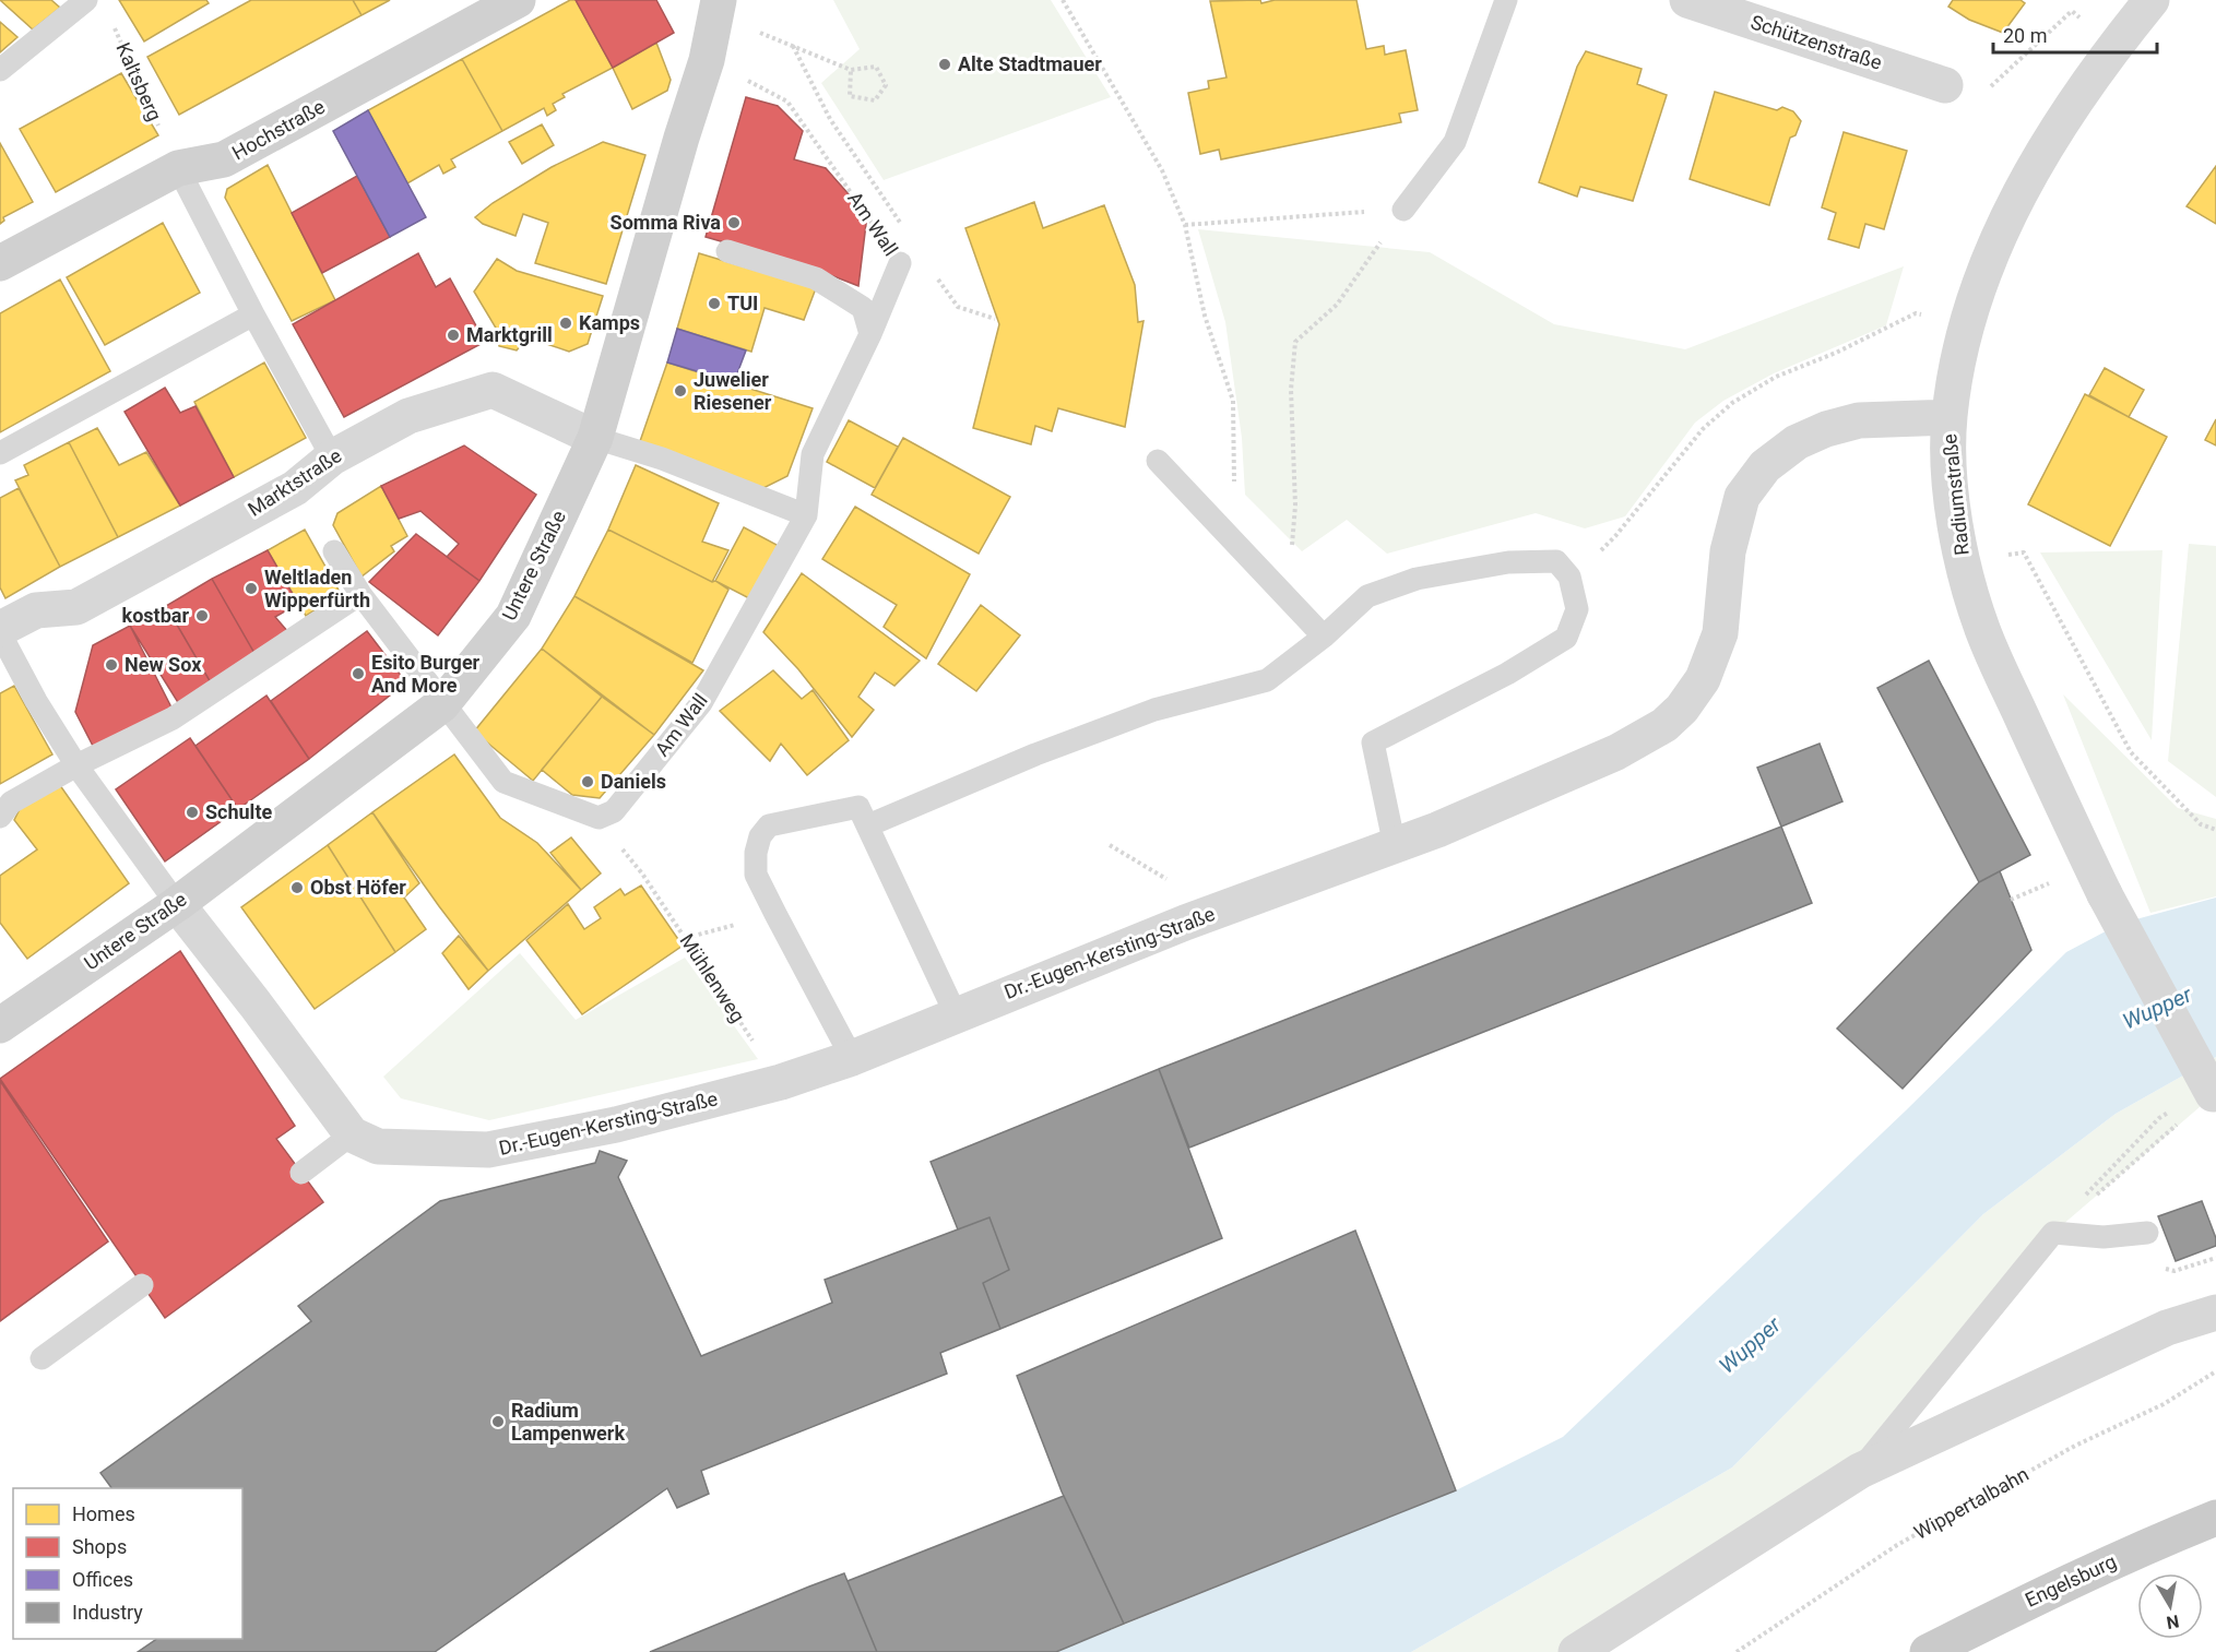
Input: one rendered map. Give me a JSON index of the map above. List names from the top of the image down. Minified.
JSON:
{"streets":{"main road":["Engelsburg"],"street":["Schützenstraße","Hochstraße","Marktstraße","Radiumstraße","Untere Straße","Dr.-Eugen-Kersting-Straße"],"lane":["Am Wall"],"path":["Kaltsberg","Mühlenweg","Wippertalbahn"]},"crossings":[["Kaltsberg","Hochstraße"],["Am Wall","Untere Straße"],["Marktstraße","Untere Straße"],["Radiumstraße","Dr.-Eugen-Kersting-Straße"],["Dr.-Eugen-Kersting-Straße","Mühlenweg"]],"water":["Wupper"],"places":["Alte Stadtmauer","Somma Riva","TUI","Kamps","Marktgrill","Juwelier Riesener","Weltladen Wipperfürth","kostbar","New Sox","Esito Burger And More","Daniels","Schulte","Obst Höfer","Radium Lampenwerk"],"legend":["Homes","Shops","Offices","Industry"],"scale_bar":"20 m","north":"bottom"}
